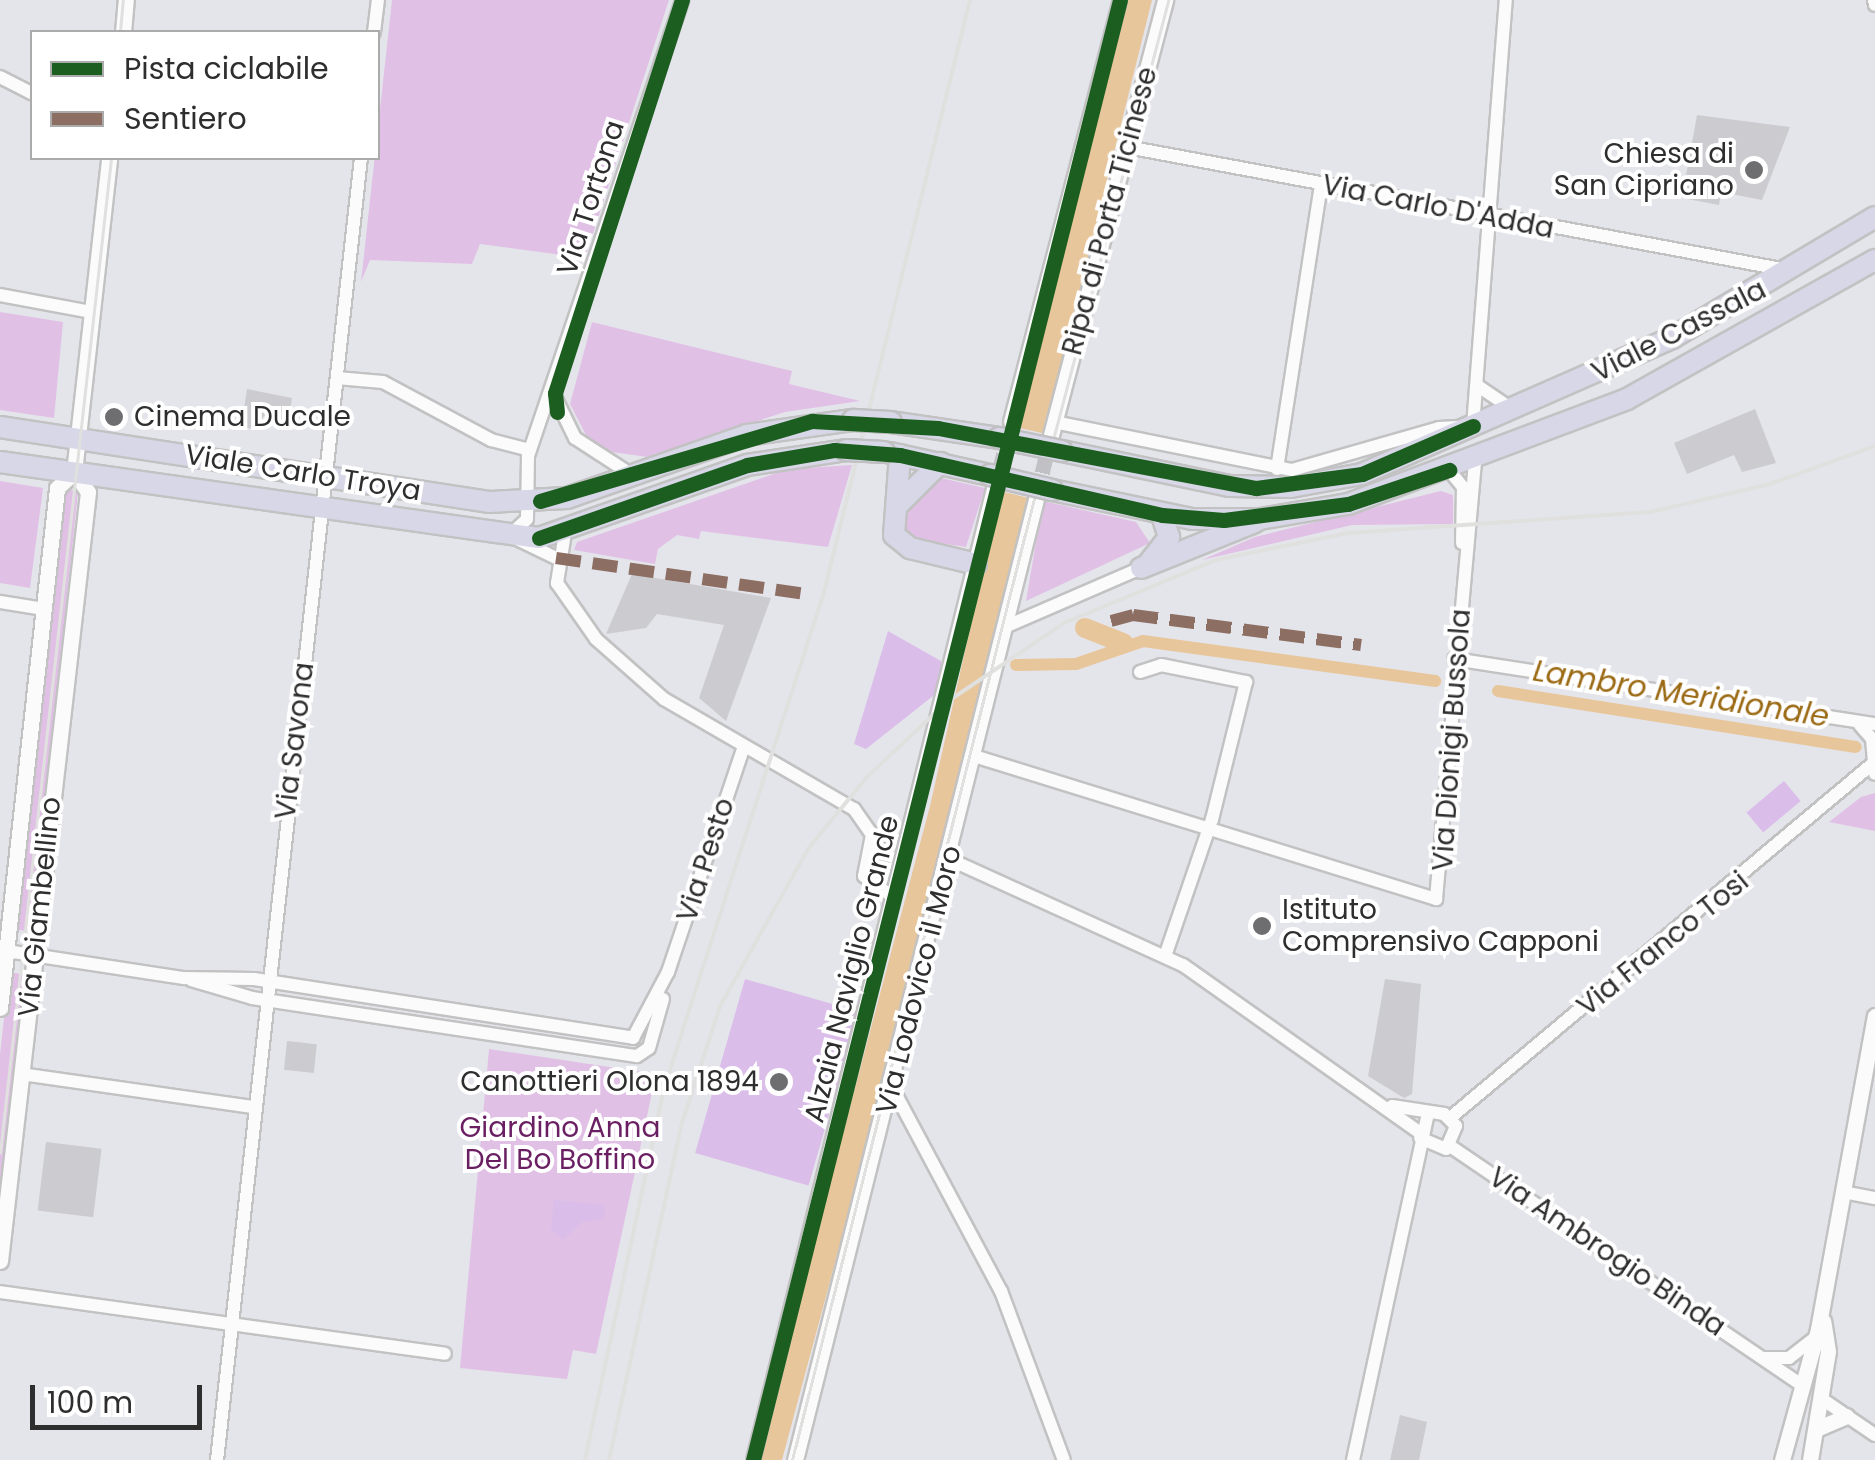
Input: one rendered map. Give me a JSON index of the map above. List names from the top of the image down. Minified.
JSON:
{"streets":{"main road":["Viale Cassala","Viale Carlo Troya"],"street":["Via Tortona","Via Carlo D'Adda","Ripa di Porta Ticinese","Via Dionigi Bussola","Via Savona","Via Pesto","Via Giambellino","Via Franco Tosi","Alzaia Naviglio Grande","Via Lodovico il Moro","Via Ambrogio Binda"]},"crossings":[["Via Tortona","Viale Carlo Troya"],["Via Carlo D'Adda","Ripa di Porta Ticinese"],["Via Carlo D'Adda","Viale Cassala"],["Ripa di Porta Ticinese","Viale Cassala"],["Ripa di Porta Ticinese","Viale Carlo Troya"],["Viale Cassala","Viale Carlo Troya"],["Viale Cassala","Via Dionigi Bussola"],["Viale Cassala","Via Lodovico il Moro"],["Viale Carlo Troya","Via Savona"],["Viale Carlo Troya","Via Giambellino"],["Via Franco Tosi","Via Ambrogio Binda"]],"water":["Lambro Meridionale"],"parks":["Giardino Anna Del Bo Boffino"],"places":["Chiesa di San Cipriano","Cinema Ducale","Istituto Comprensivo Capponi","Canottieri Olona 1894"],"legend":["Pista ciclabile","Sentiero"],"scale_bar":"100 m"}
